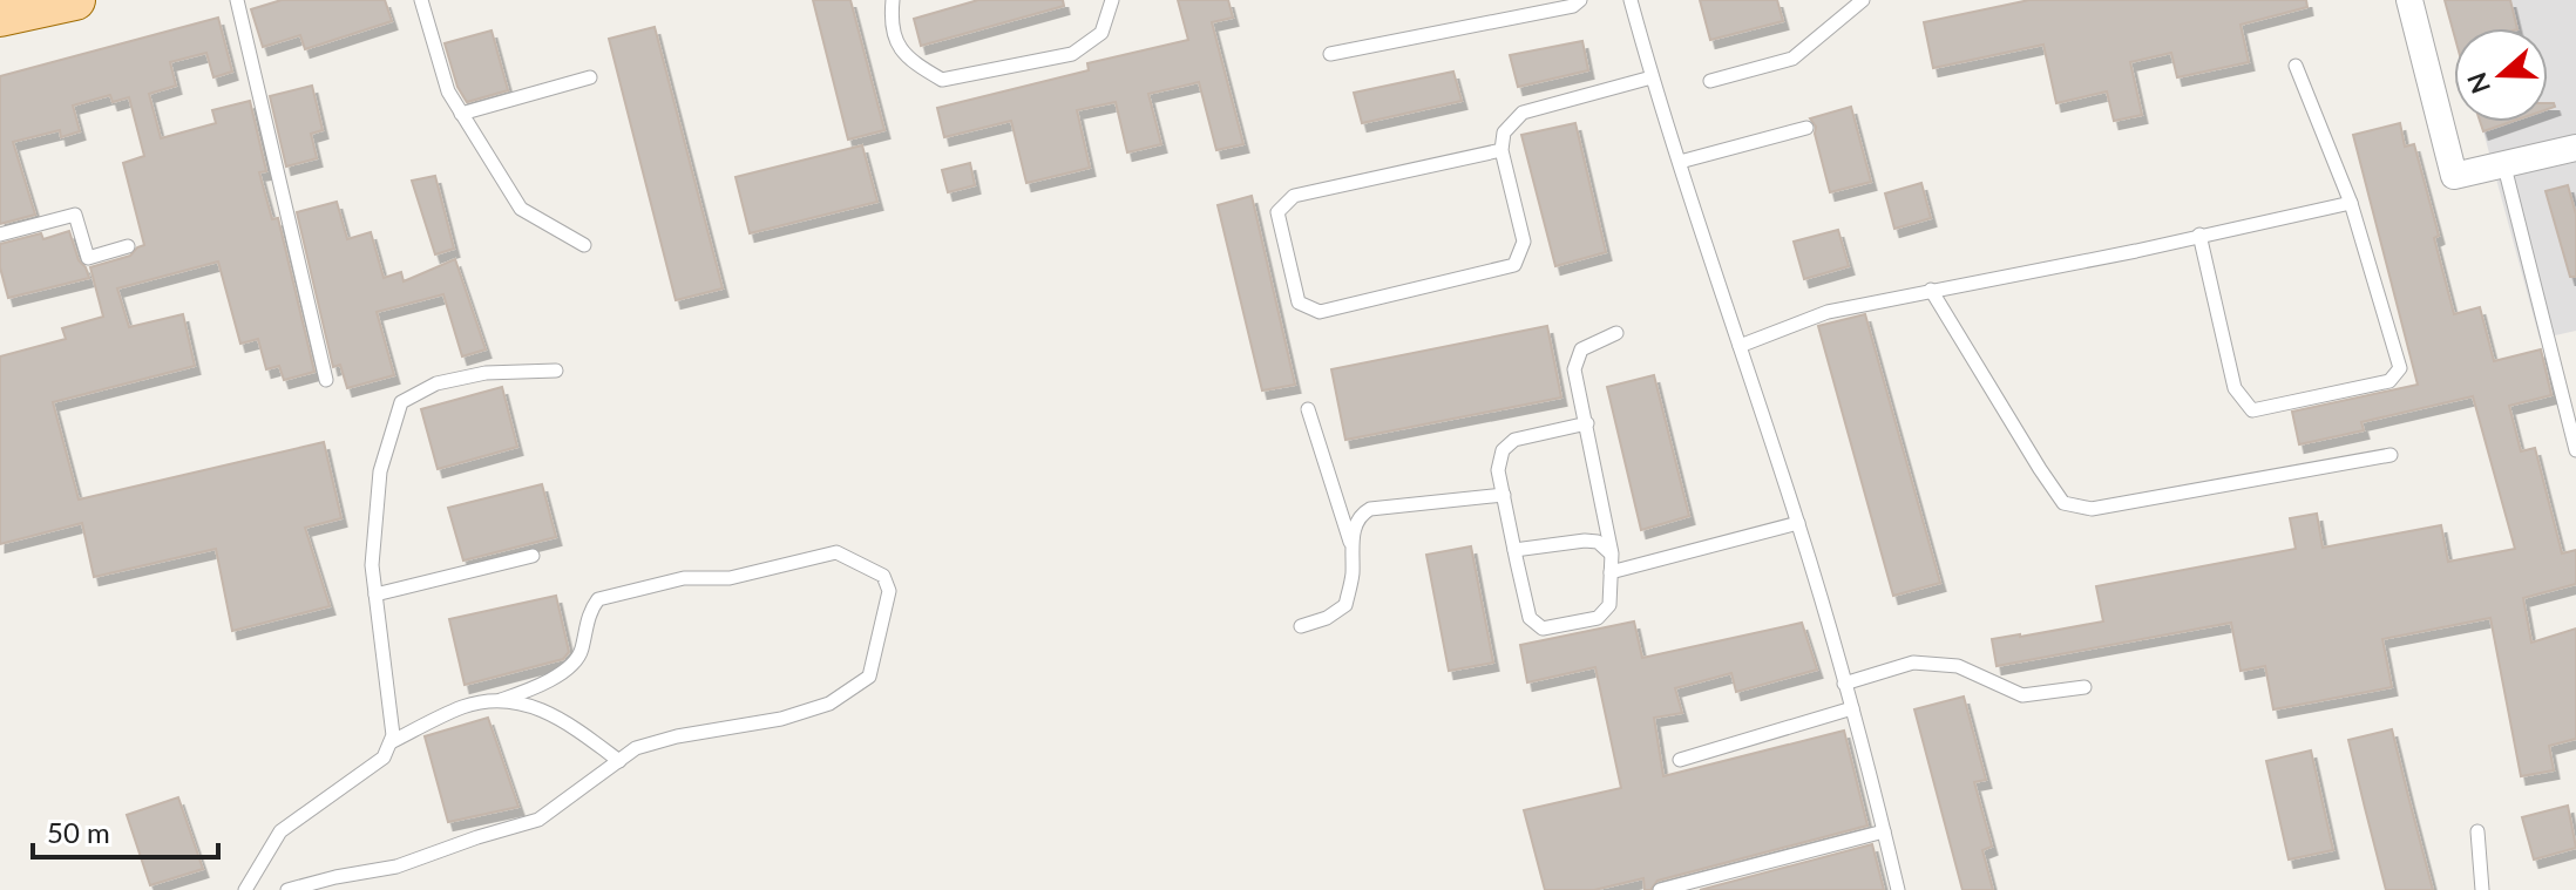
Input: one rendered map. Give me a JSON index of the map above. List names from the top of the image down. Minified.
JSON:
{"scale_bar":"50 m","north":"left"}
